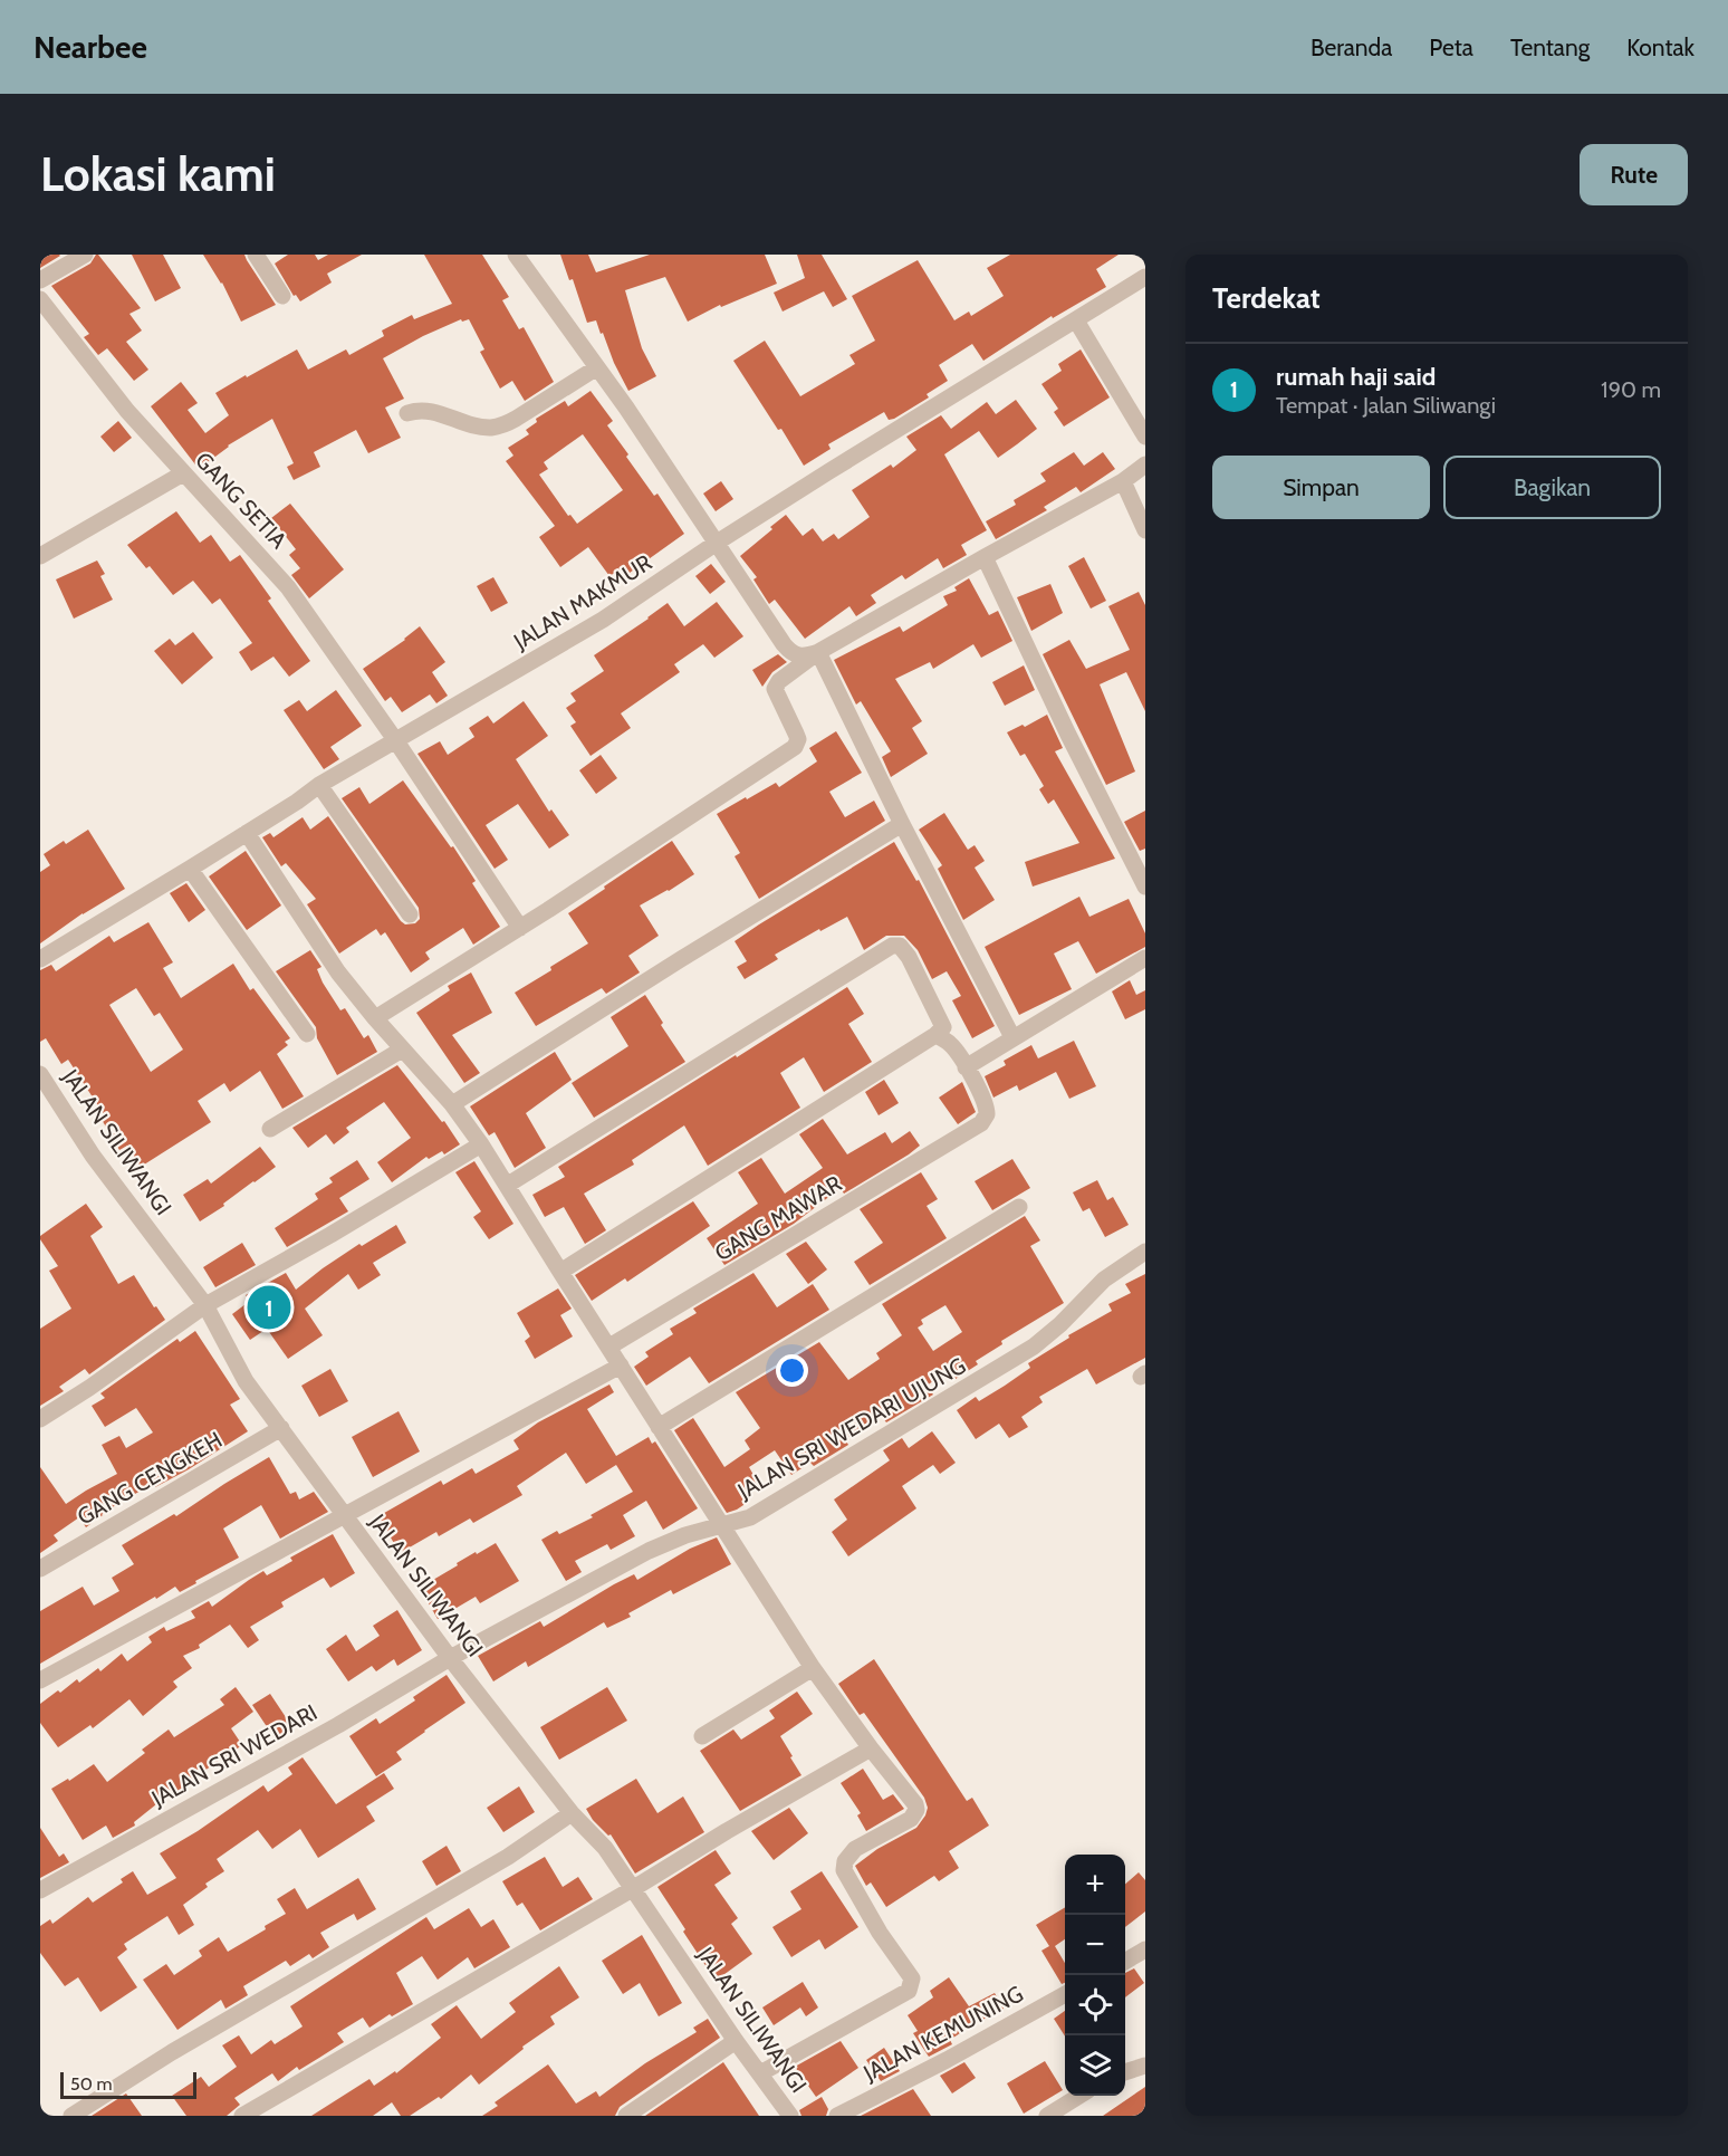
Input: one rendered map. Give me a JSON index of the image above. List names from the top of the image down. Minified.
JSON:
{"streets":{"street":["GANG SETIA","JALAN MAKMUR","JALAN SILIWANGI","GANG MAWAR","JALAN SRI WEDARI UJUNG","GANG CENGKEH","JALAN SRI WEDARI","JALAN KEMUNING"]},"crossings":[["GANG SETIA","JALAN MAKMUR"],["JALAN SILIWANGI","JALAN SRI WEDARI UJUNG"],["JALAN SILIWANGI","GANG CENGKEH"],["JALAN SILIWANGI","JALAN SRI WEDARI"],["JALAN SRI WEDARI UJUNG","JALAN SRI WEDARI"]],"scale_bar":"50 m","page":{"header":"Nearbee","nav":["Beranda","Peta","Tentang","Kontak"],"buttons":["Rute",["Simpan","Bagikan"]],"title":"Lokasi kami","heading":"Terdekat","list":[{"mark":"1","name":"rumah haji said","note":"Tempat · Jalan Siliwangi","value":"190 m"}],"pins":"1","map_buttons":["+","−"],"scale":"50 m"}}
